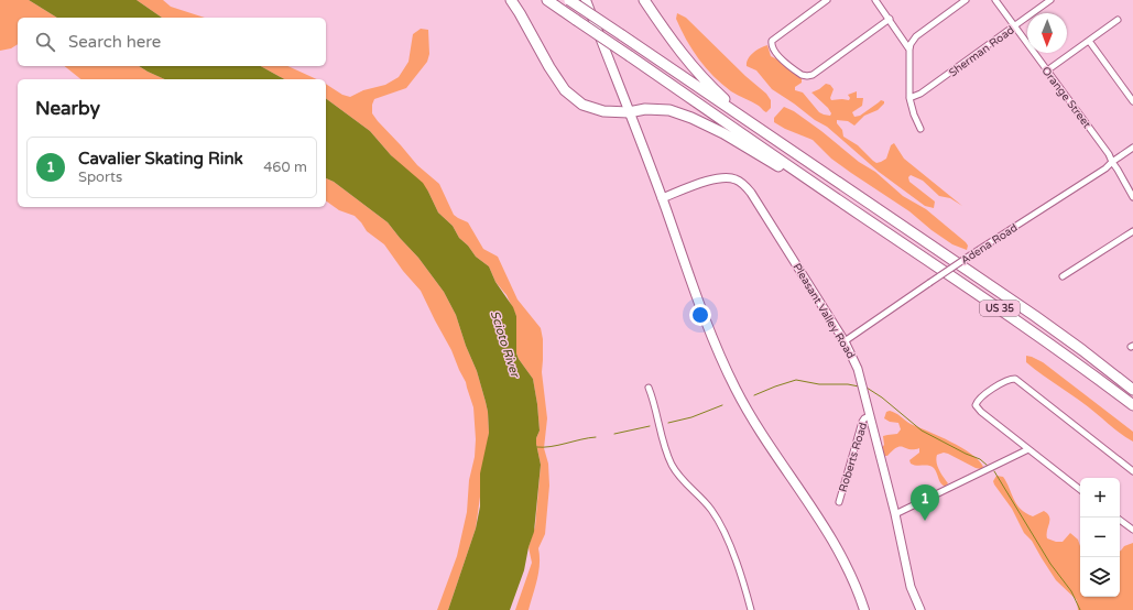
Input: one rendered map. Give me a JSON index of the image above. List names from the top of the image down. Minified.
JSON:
{"streets":{"highway":["US 35"],"street":["Sherman Road","Orange Street","Adena Road","Pleasant Valley Road","Roberts Road"]},"crossings":[["Sherman Road","Orange Street"],["Orange Street","Adena Road"],["Adena Road","Pleasant Valley Road"],["Pleasant Valley Road","Roberts Road"]],"water":["Scioto River"],"north":"bottom","page":{"search":"Search here","heading":"Nearby","list":[{"mark":"1","name":"Cavalier Skating Rink","note":"Sports","value":"460 m"}],"map_buttons":["+","−"],"pins":"1"}}
